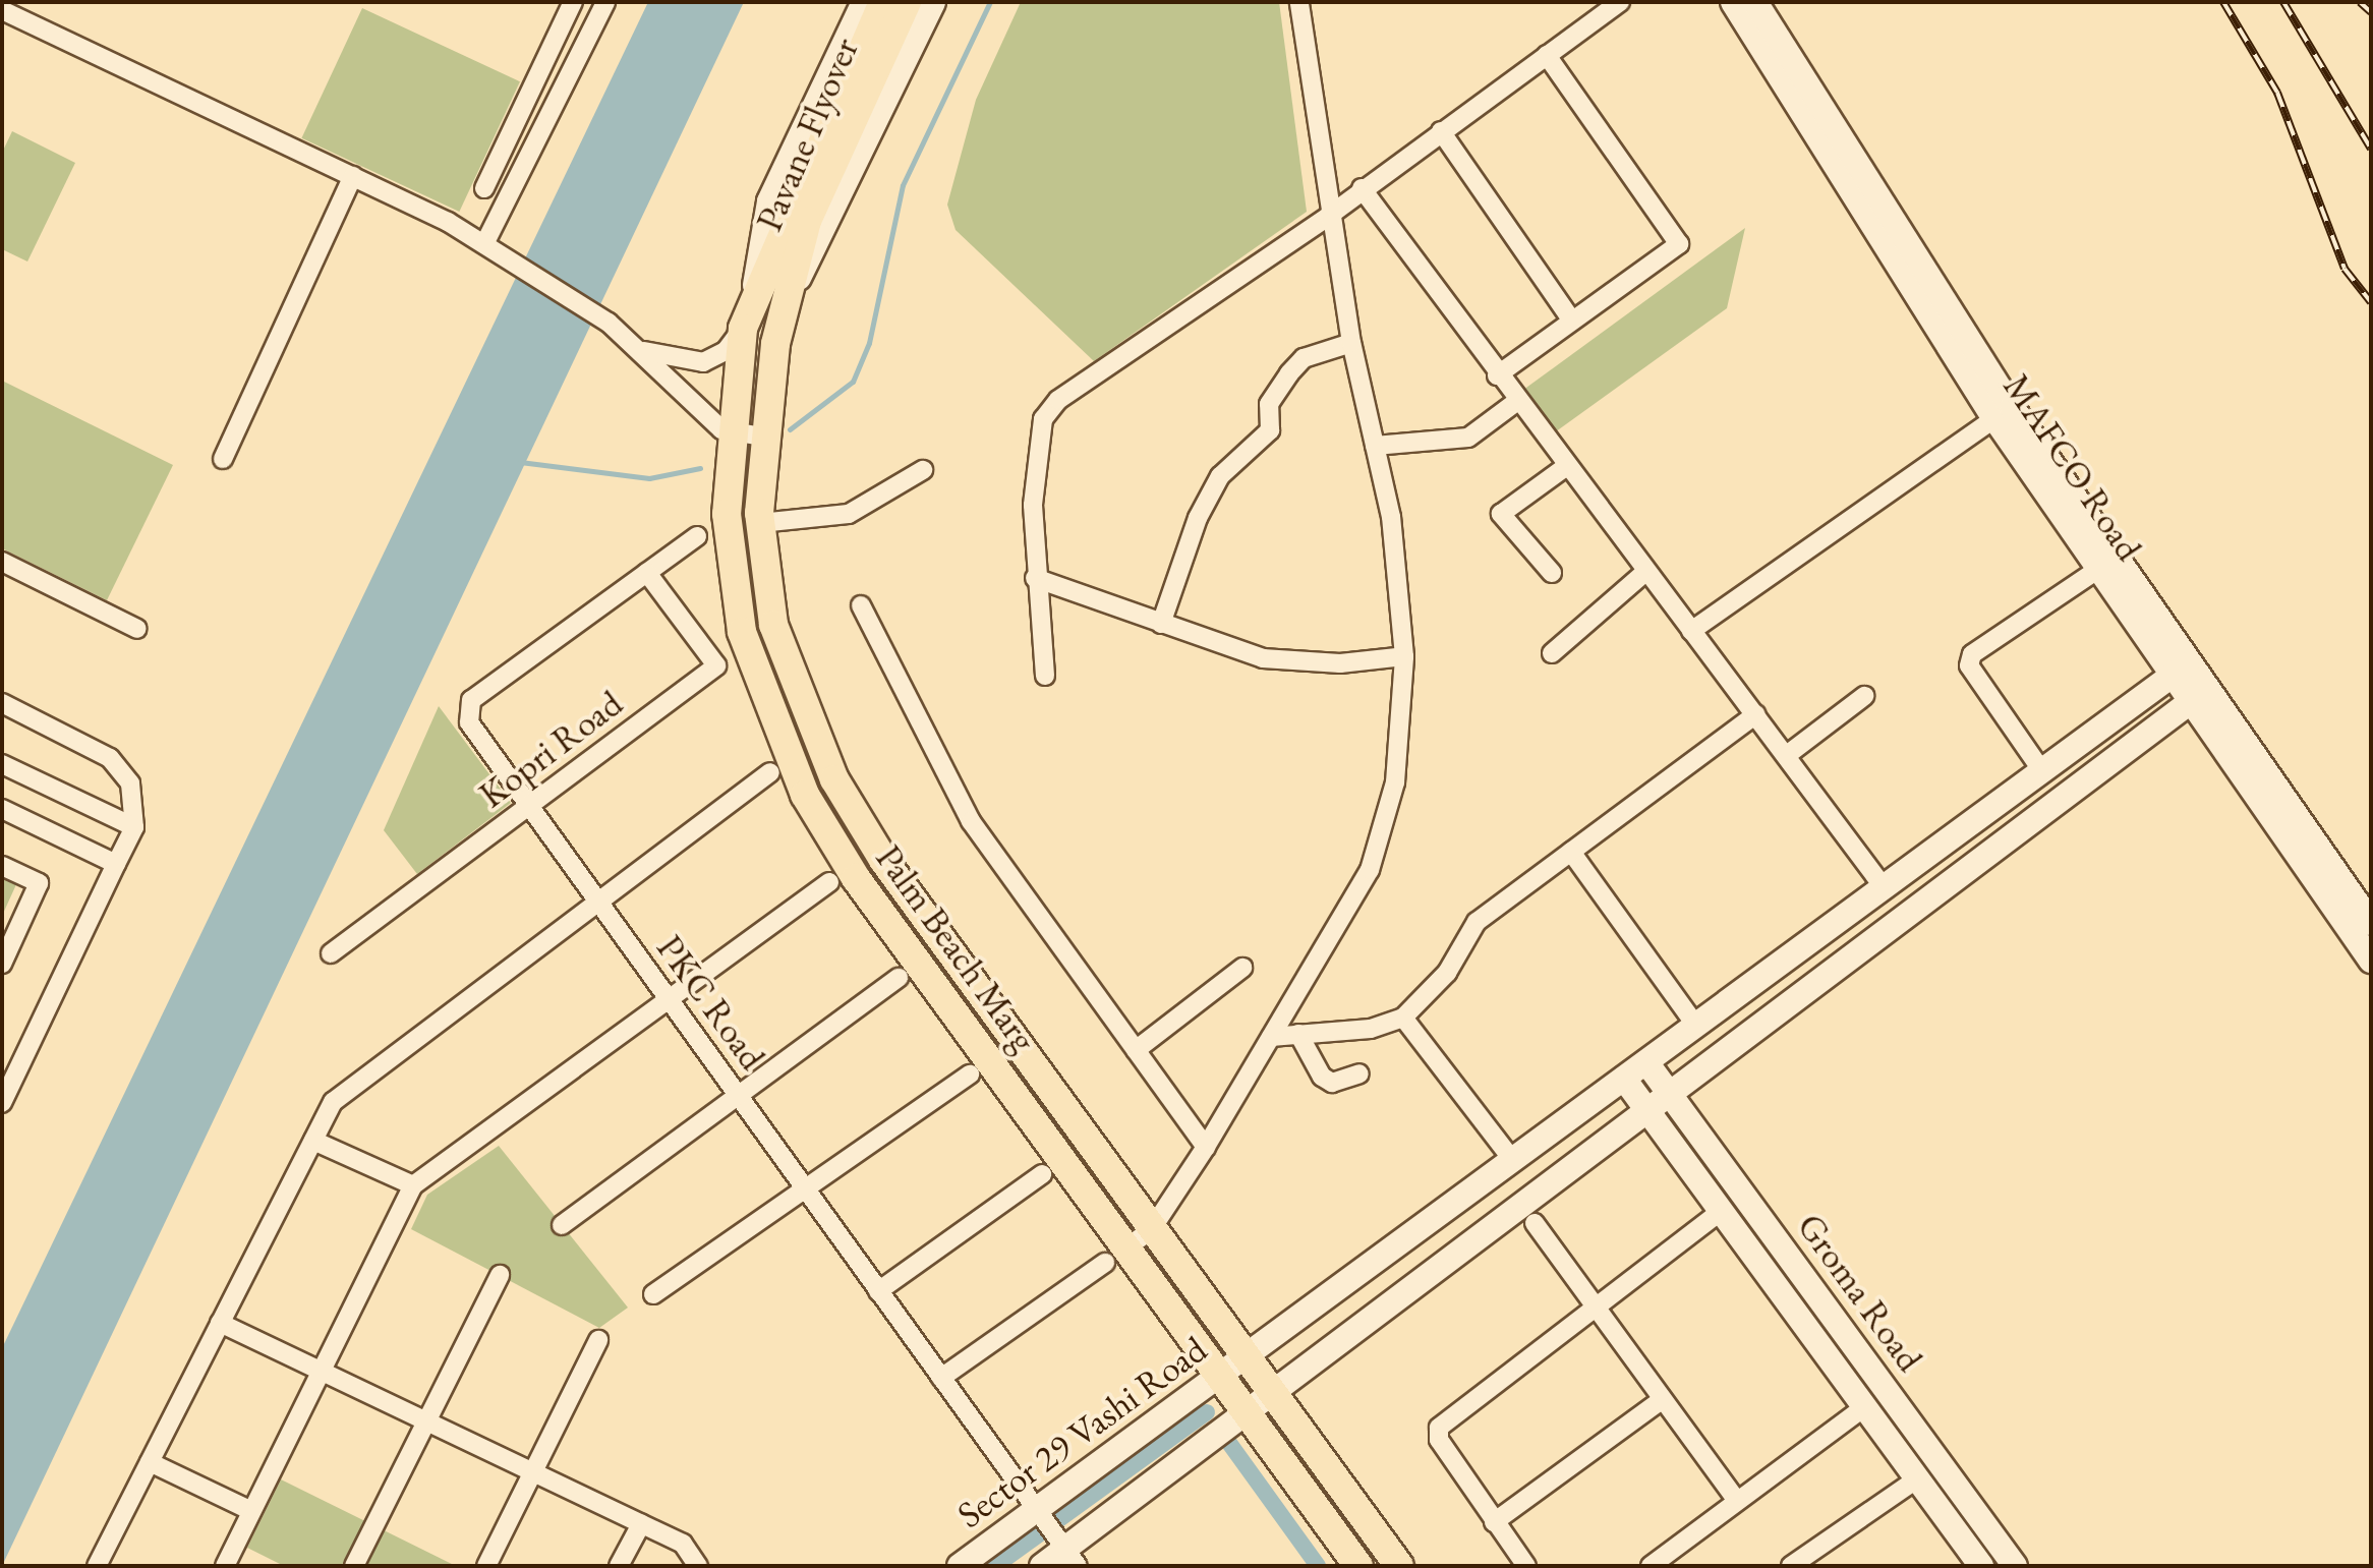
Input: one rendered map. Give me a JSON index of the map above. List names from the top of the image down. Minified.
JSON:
{"streets":{"main road":["Pavane Flyover","MAFCO Road","Palm Beach Marg","Groma Road","Sector 29 Vashi Road"],"street":["Kopri Road","PKC Road"]},"crossings":[["Pavane Flyover","Palm Beach Marg"],["MAFCO Road","Sector 29 Vashi Road"],["Kopri Road","PKC Road"],["Palm Beach Marg","Sector 29 Vashi Road"],["PKC Road","Sector 29 Vashi Road"],["Groma Road","Sector 29 Vashi Road"]]}
